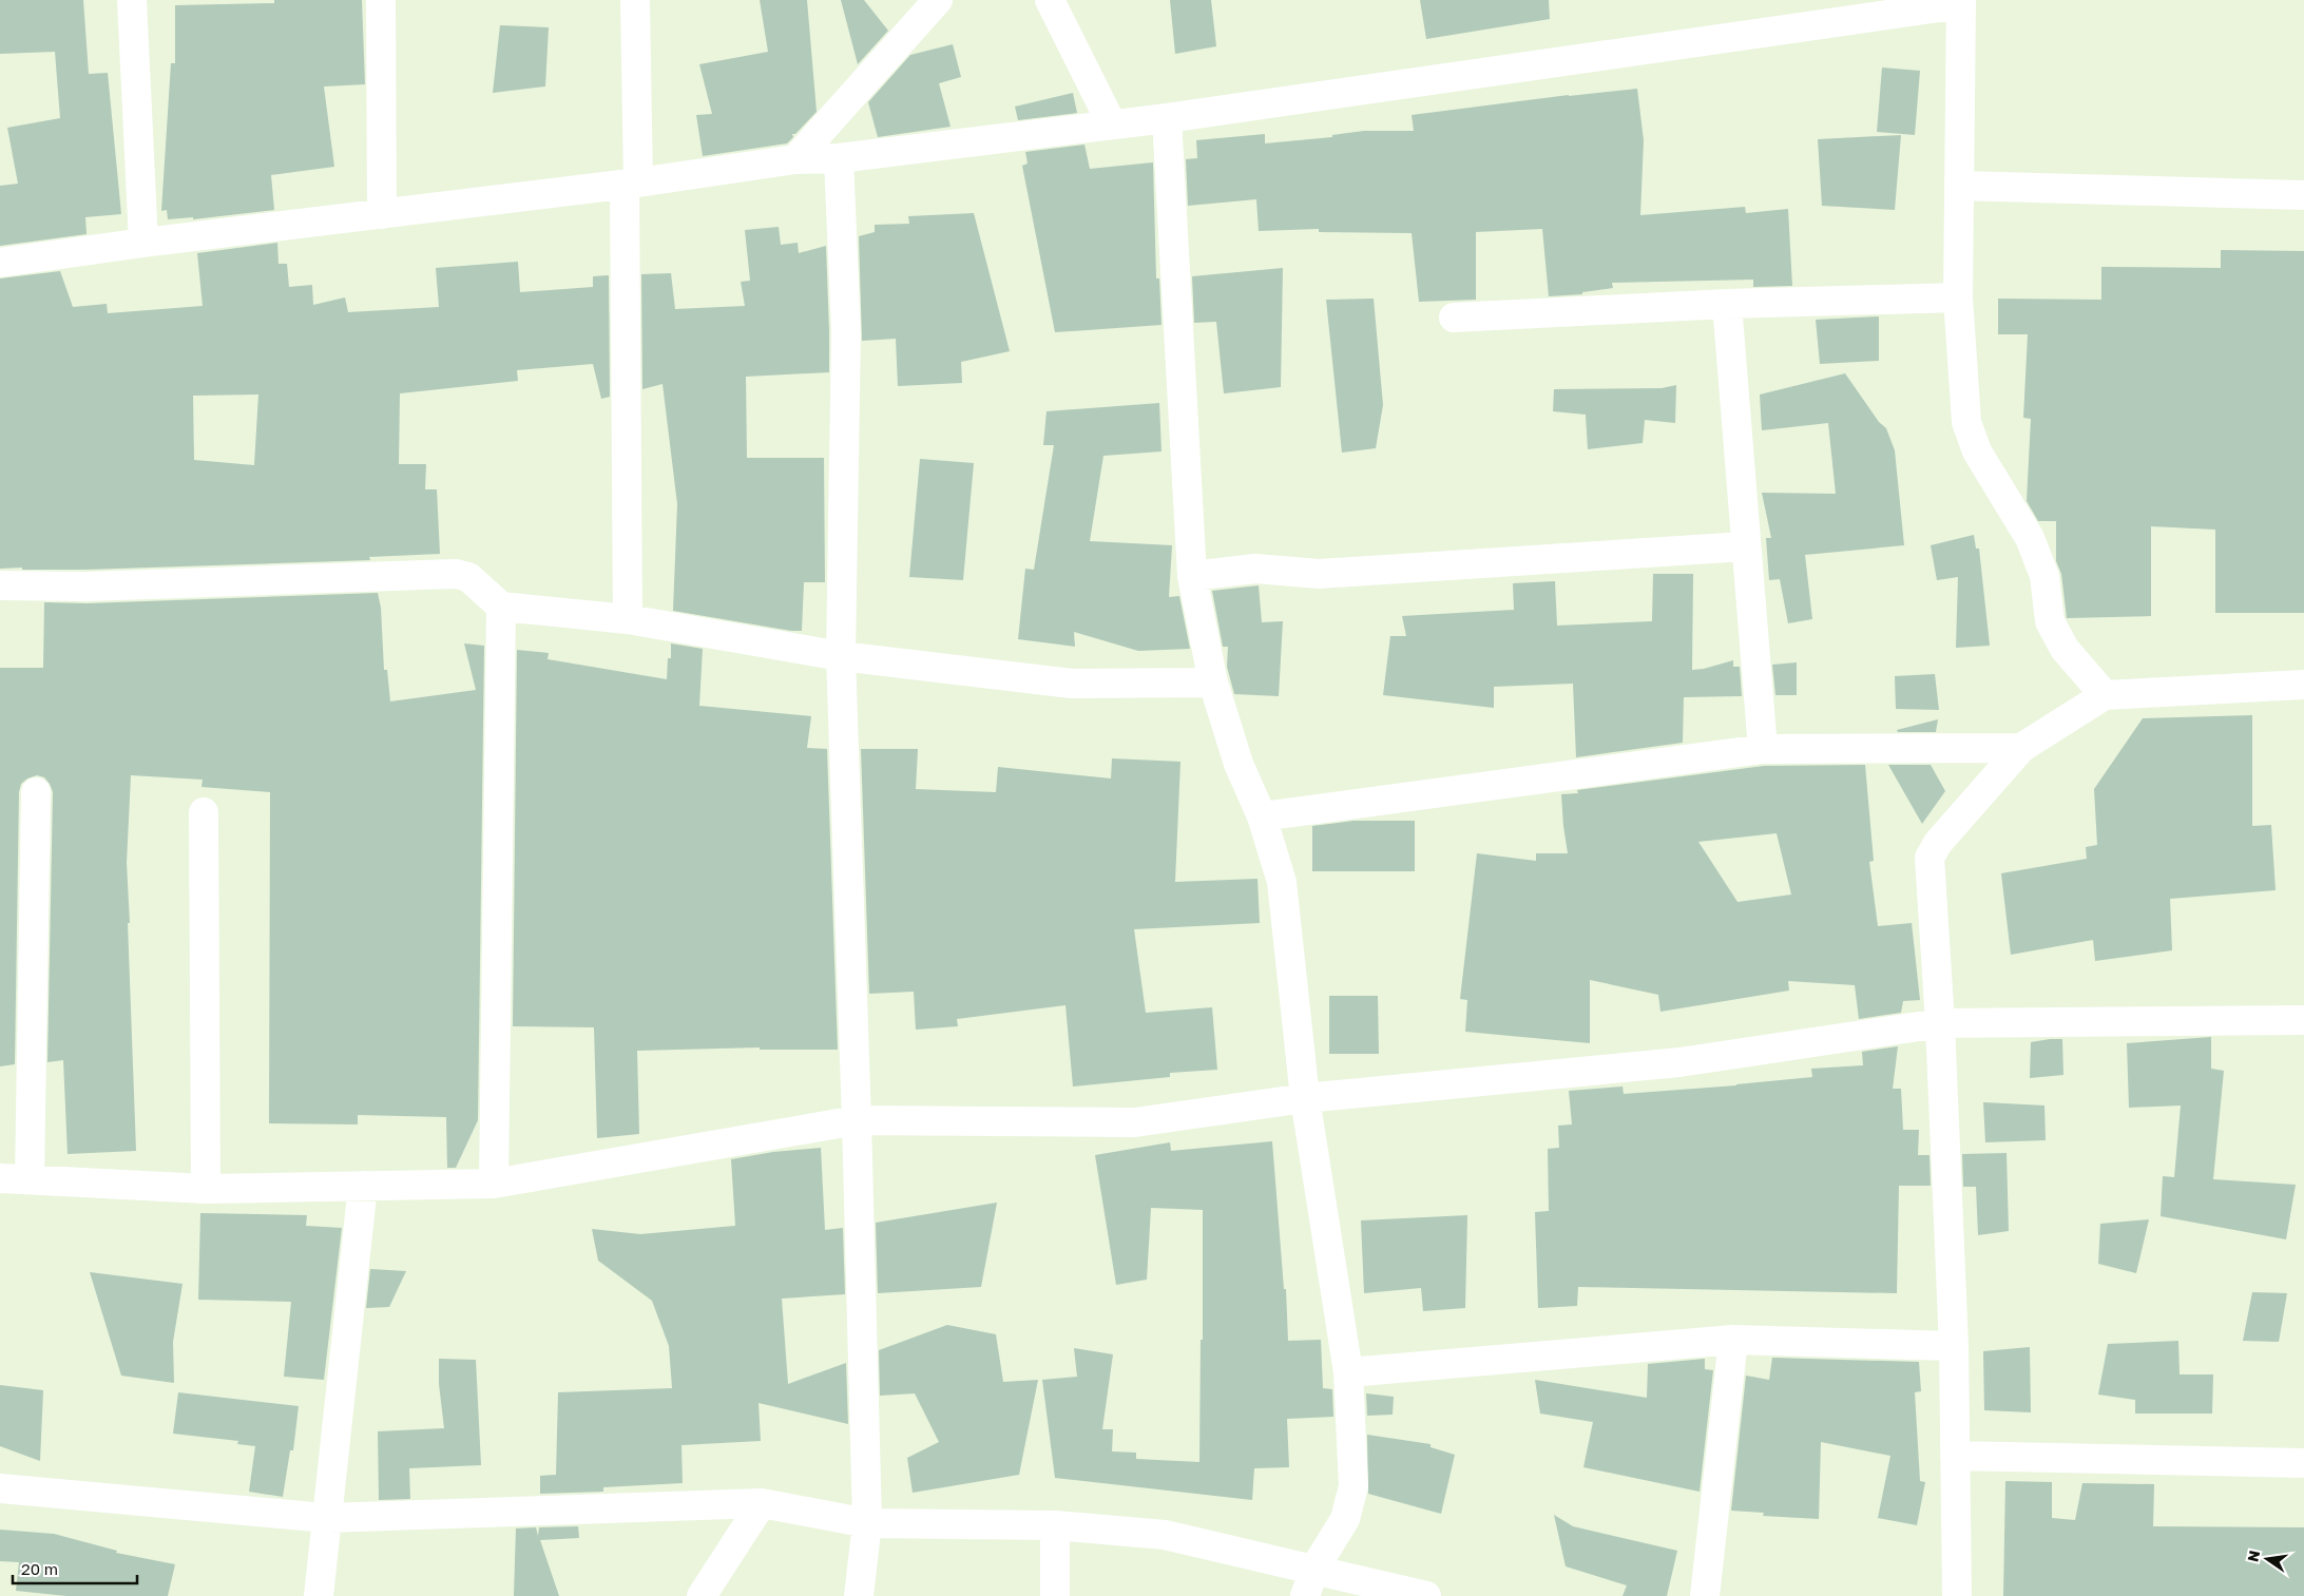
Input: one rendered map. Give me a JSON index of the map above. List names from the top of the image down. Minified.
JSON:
{"scale_bar":"20 m","north":"left"}
